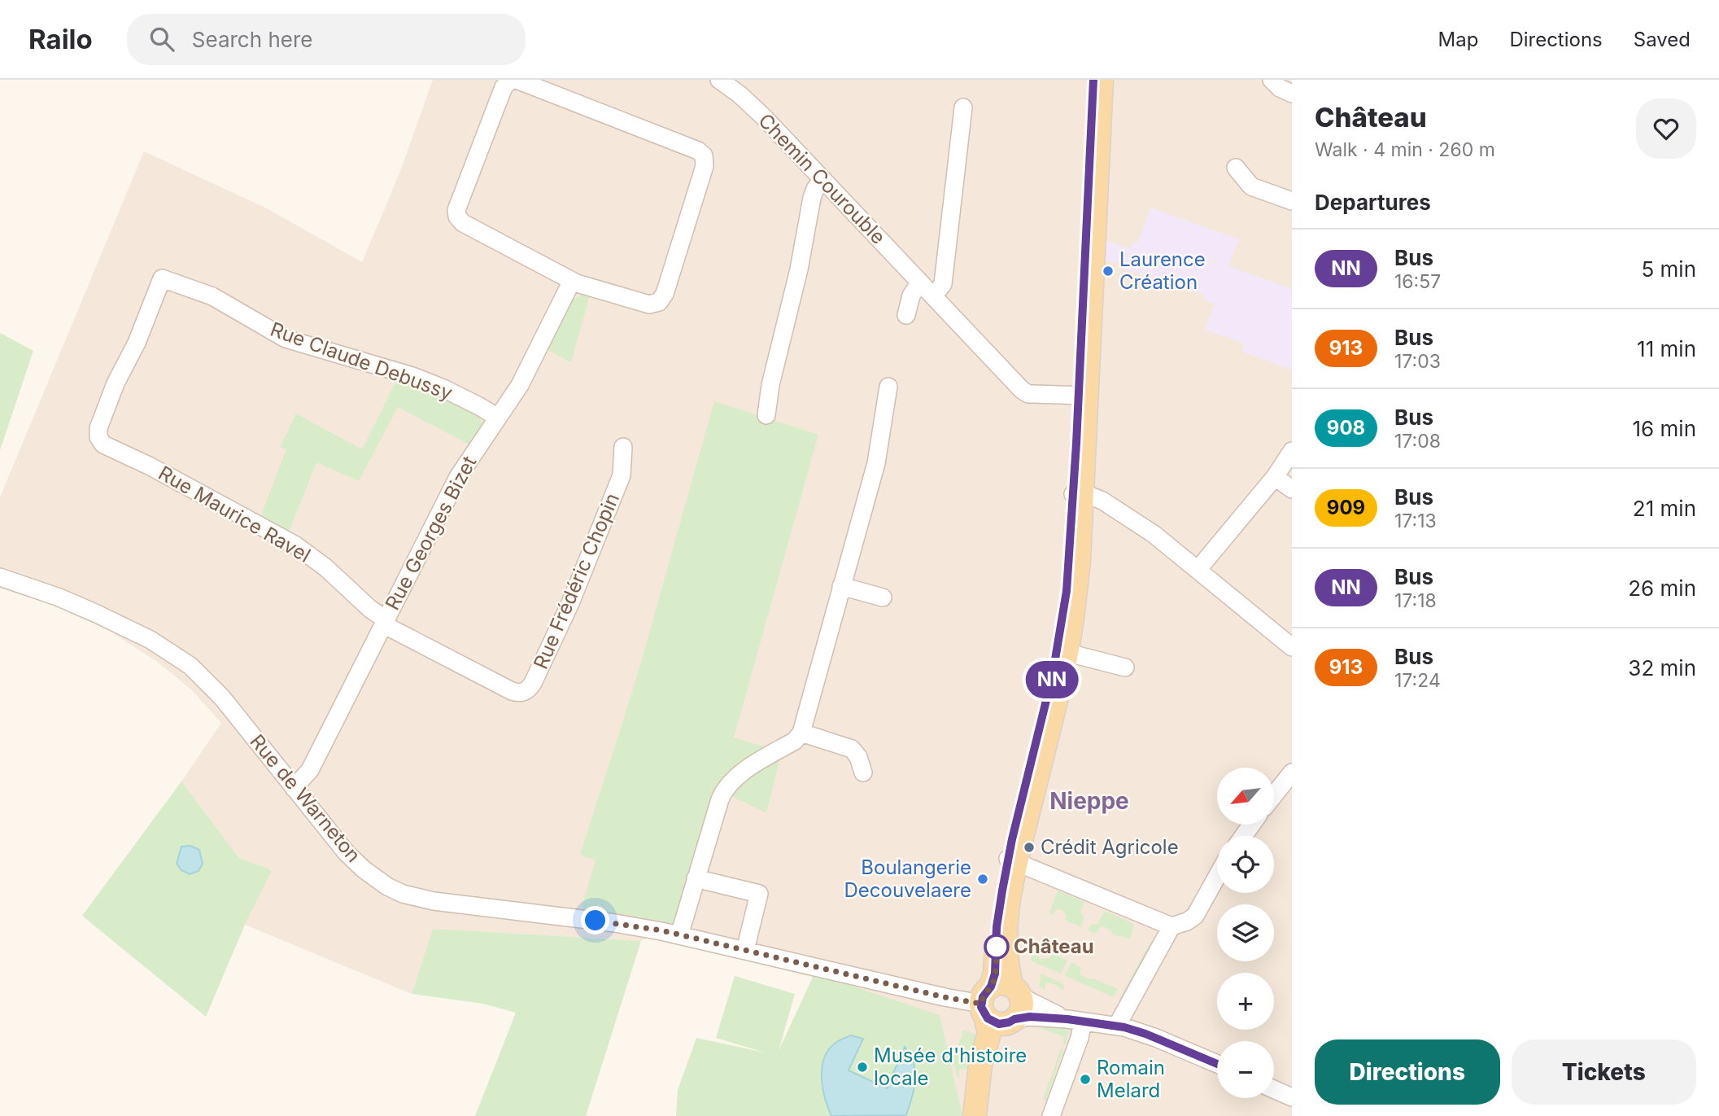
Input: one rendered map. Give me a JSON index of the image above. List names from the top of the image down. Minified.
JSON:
{"streets":{"street":["Chemin Courouble","Rue Claude Debussy","Rue Maurice Ravel","Rue Georges Bizet","Rue Frédéric Chopin","Rue de Warneton"]},"crossings":[["Rue Claude Debussy","Rue Maurice Ravel"],["Rue Claude Debussy","Rue Georges Bizet"],["Rue Maurice Ravel","Rue Georges Bizet"],["Rue Maurice Ravel","Rue Frédéric Chopin"],["Rue Georges Bizet","Rue Frédéric Chopin"],["Rue Georges Bizet","Rue de Warneton"]],"districts":["Nieppe"],"places":["Laurence Création","Crédit Agricole","Boulangerie Decouvelaere","Château","Musée d'histoire locale","Romain Melard"],"lines":["bus line NN"],"north":"bottom left","page":{"header":"Railo","search":"Search here","nav":["Map","Directions","Saved"],"on_map":"NN","heading":[["Château","Walk · 4 min · 260 m"],"Departures"],"list":[{"mark":"NN","name":"Bus","note":"16:57","value":"5 min"},{"mark":"913","name":"Bus","note":"17:03","value":"11 min"},{"mark":"908","name":"Bus","note":"17:08","value":"16 min"},{"mark":"909","name":"Bus","note":"17:13","value":"21 min"},{"mark":"NN","name":"Bus","note":"17:18","value":"26 min"},{"mark":"913","name":"Bus","note":"17:24","value":"32 min"}],"map_buttons":["+","−"],"buttons":["Directions","Tickets"]}}
